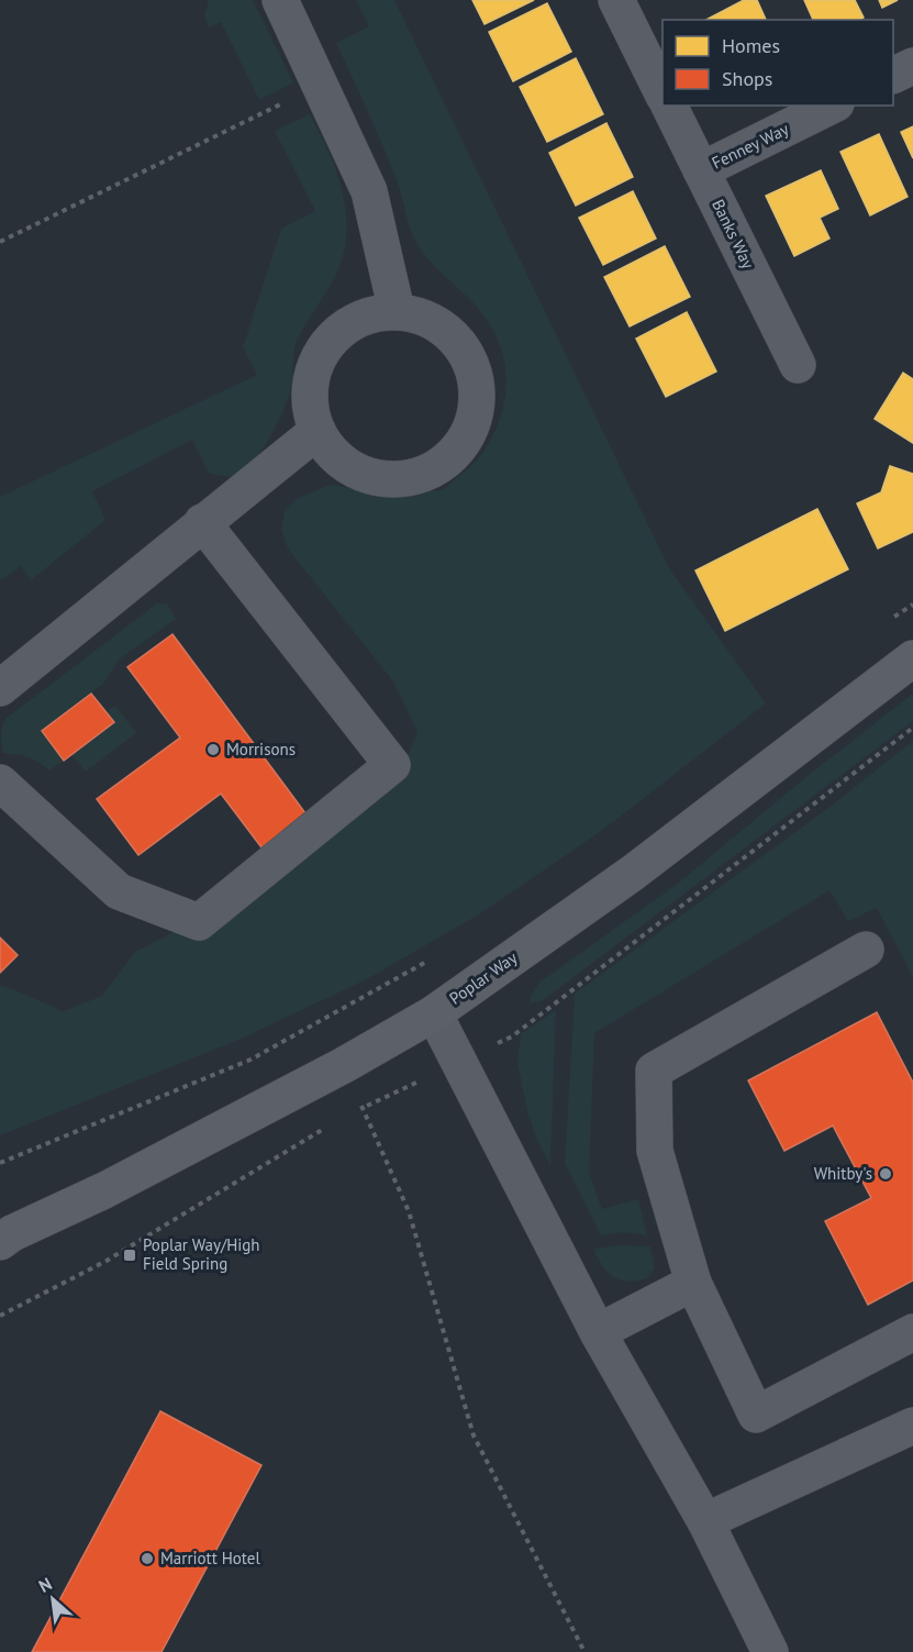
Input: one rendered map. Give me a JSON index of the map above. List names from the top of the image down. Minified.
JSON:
{"streets":{"main road":["Poplar Way"],"street":["Fenney Way","Banks Way"]},"crossings":[["Fenney Way","Banks Way"]],"places":{"other":["Morrisons","Whitby's","Marriott Hotel"],"transit":["Poplar Way/High Field Spring"]},"legend":["Homes","Shops"],"north":"top left"}
